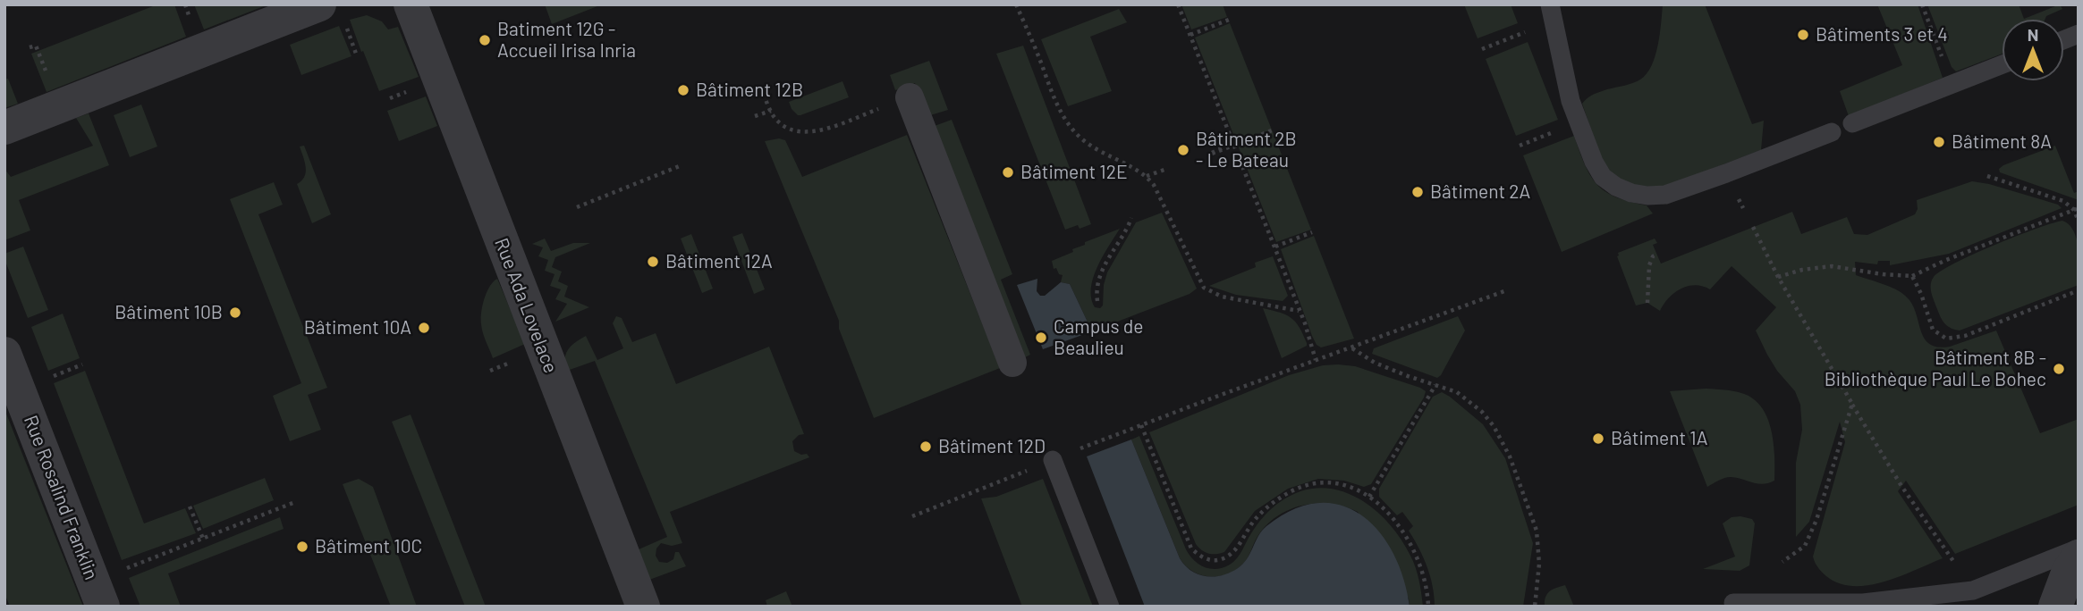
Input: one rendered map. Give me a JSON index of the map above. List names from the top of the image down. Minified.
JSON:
{"streets":{"street":["Rue Ada Lovelace","Rue Rosalind Franklin"]},"places":["Bâtiments 3 et 4","Batiment 12G - Accueil Irisa Inria","Bâtiment 12B","Bâtiment 8A","Bâtiment 2B - Le Bateau","Bâtiment 12E","Bâtiment 2A","Bâtiment 12A","Bâtiment 10B","Bâtiment 10A","Campus de Beaulieu","Bâtiment 8B - Bibliothèque Paul Le Bohec","Bâtiment 1A","Bâtiment 12D","Bâtiment 10C"],"north":"top"}
